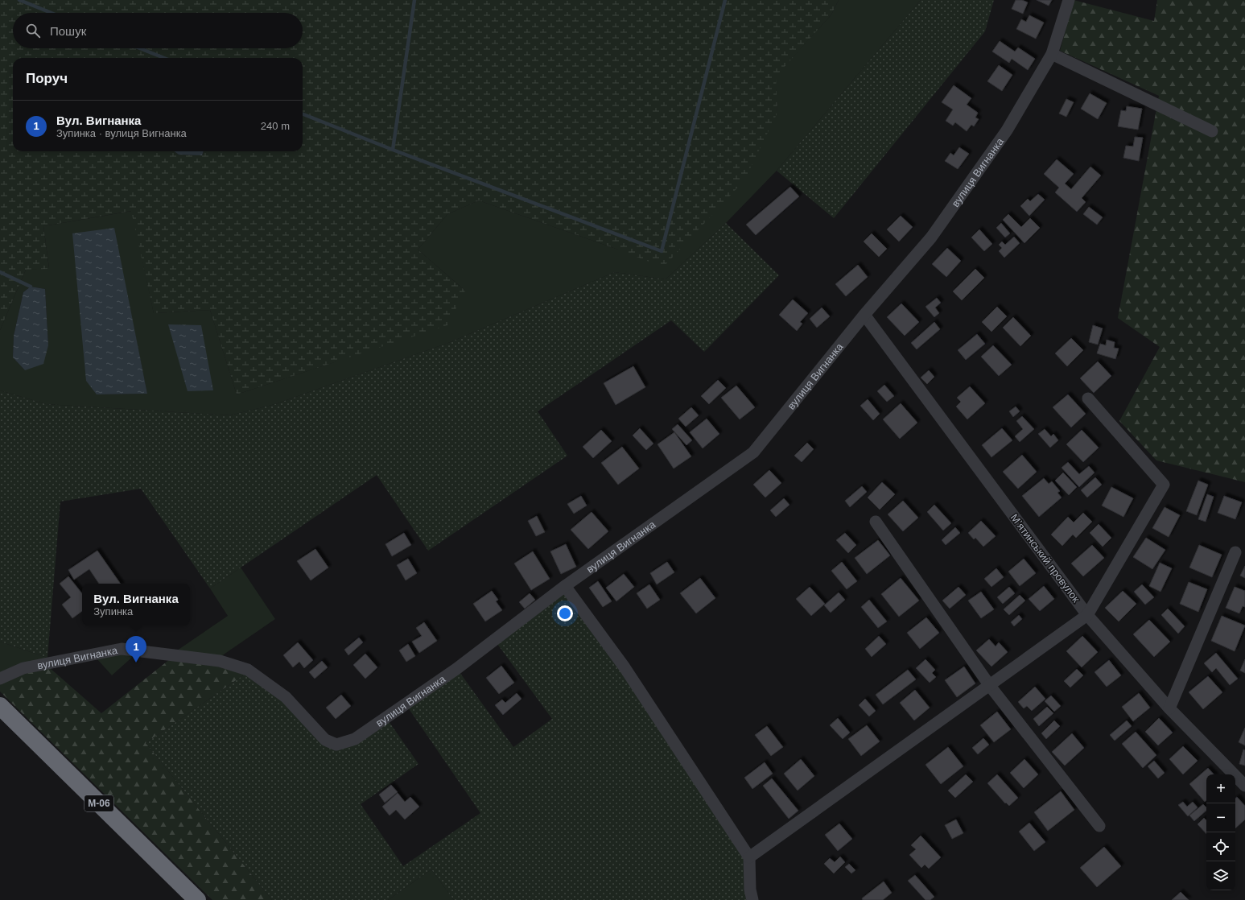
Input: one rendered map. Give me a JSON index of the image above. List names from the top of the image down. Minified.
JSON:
{"streets":{"highway":["М-06"],"street":["вулиця Вигнанка","Мʼятинський провулок"]},"crossings":[["вулиця Вигнанка","Мʼятинський провулок"]],"page":{"search":"Пошук","heading":"Поруч","list":[{"mark":"1","name":"Вул. Вигнанка","note":"Зупинка · вулиця Вигнанка","value":"240 m"}],"popup":["Вул. Вигнанка","Зупинка"],"pins":"1","map_buttons":["+","−"]}}
